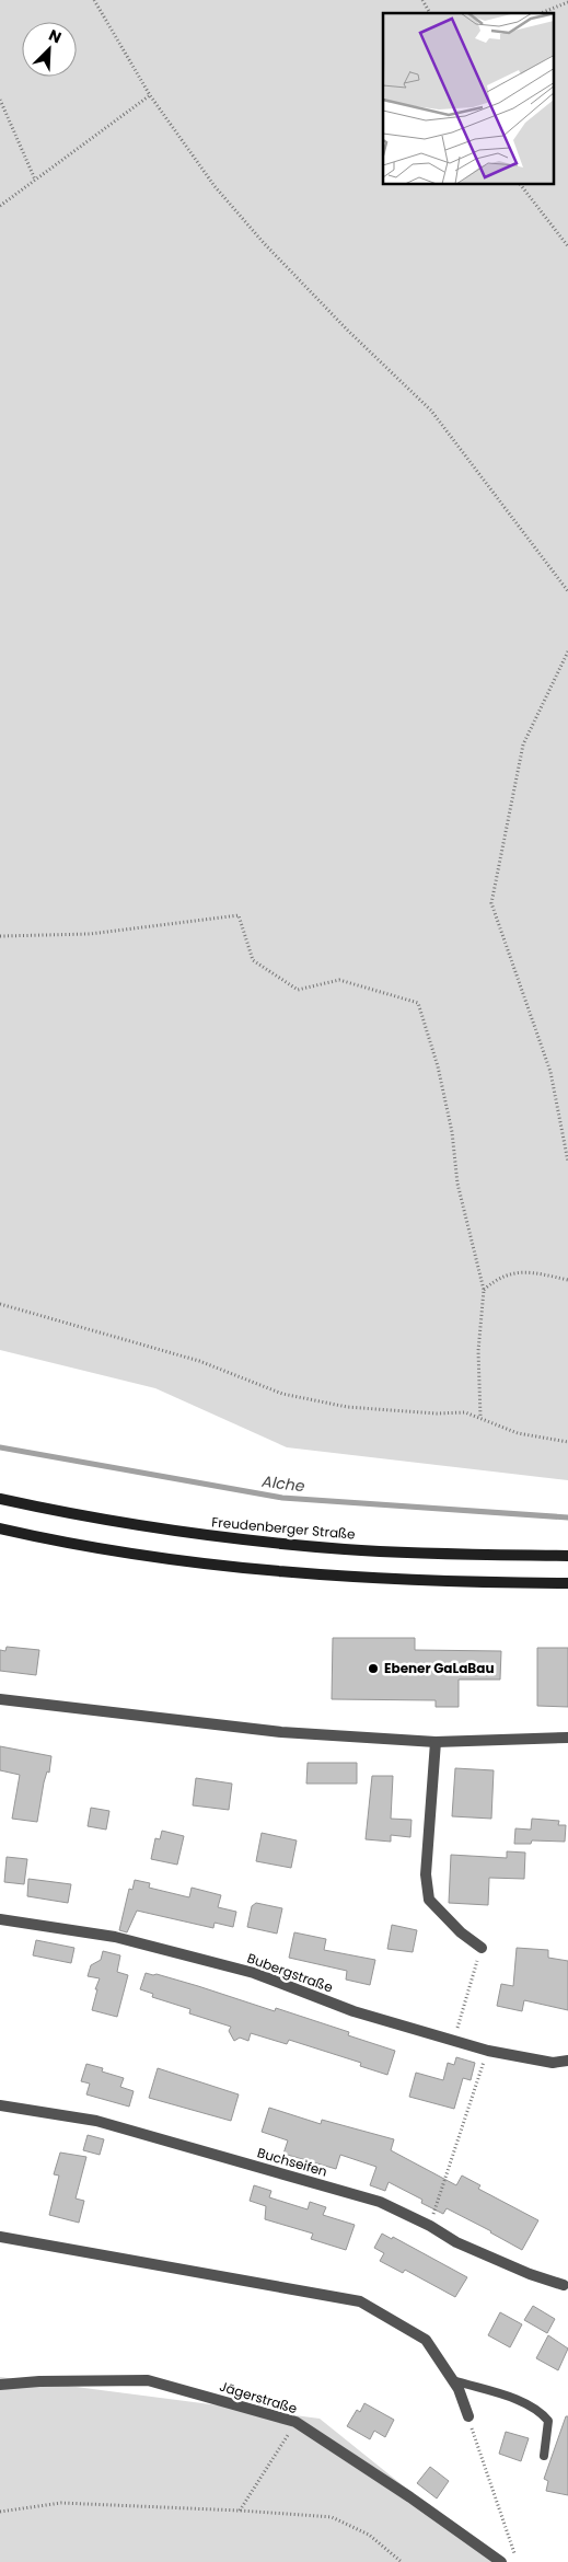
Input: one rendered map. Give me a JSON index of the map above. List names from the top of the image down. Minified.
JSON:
{"streets":{"main road":["Freudenberger Straße"],"street":["Bubergstraße","Buchseifen","Jägerstraße"]},"water":["Alche"],"places":["Ebener GaLaBau"],"north":"top right"}
